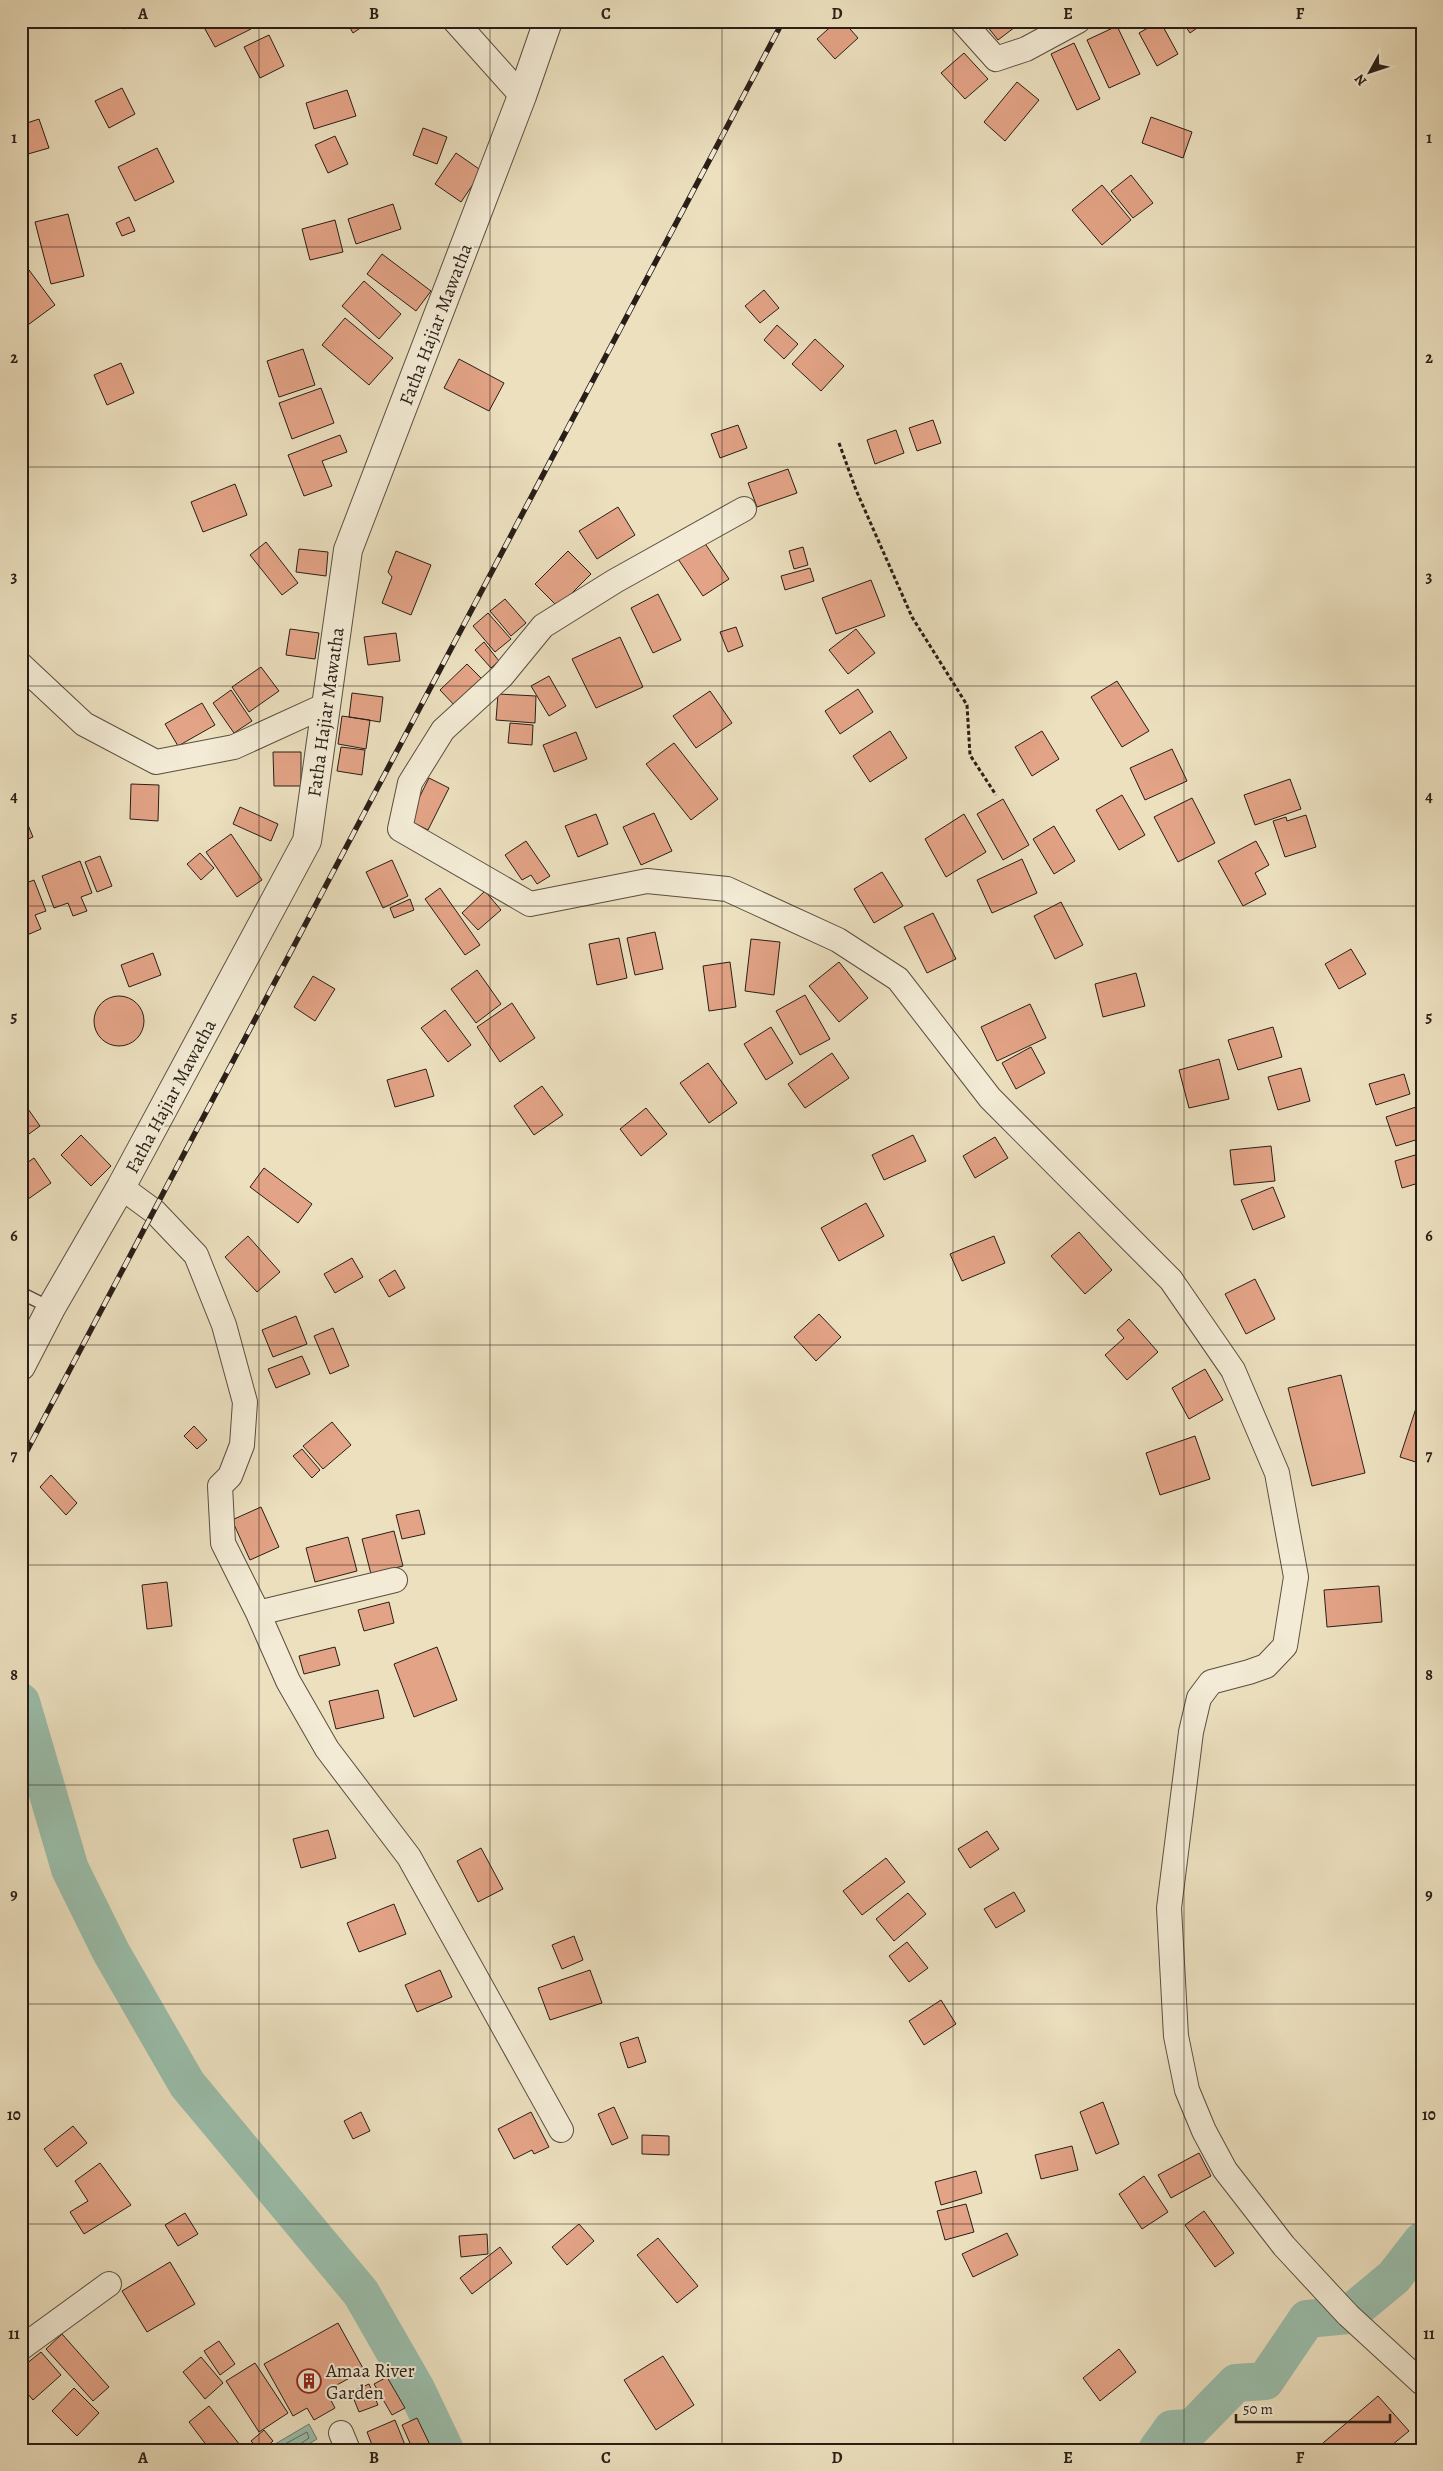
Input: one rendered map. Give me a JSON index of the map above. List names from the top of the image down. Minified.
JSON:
{"streets":{"street":["Fatha Hajiar Mawatha"]},"places":{"building":["Amaa River Garden"]},"scale_bar":"50 m","north":"bottom left","grid":{"columns":["A","B","C","D","E","F"],"rows":["1","2","3","4","5","6","7","8","9","10","11"]}}
